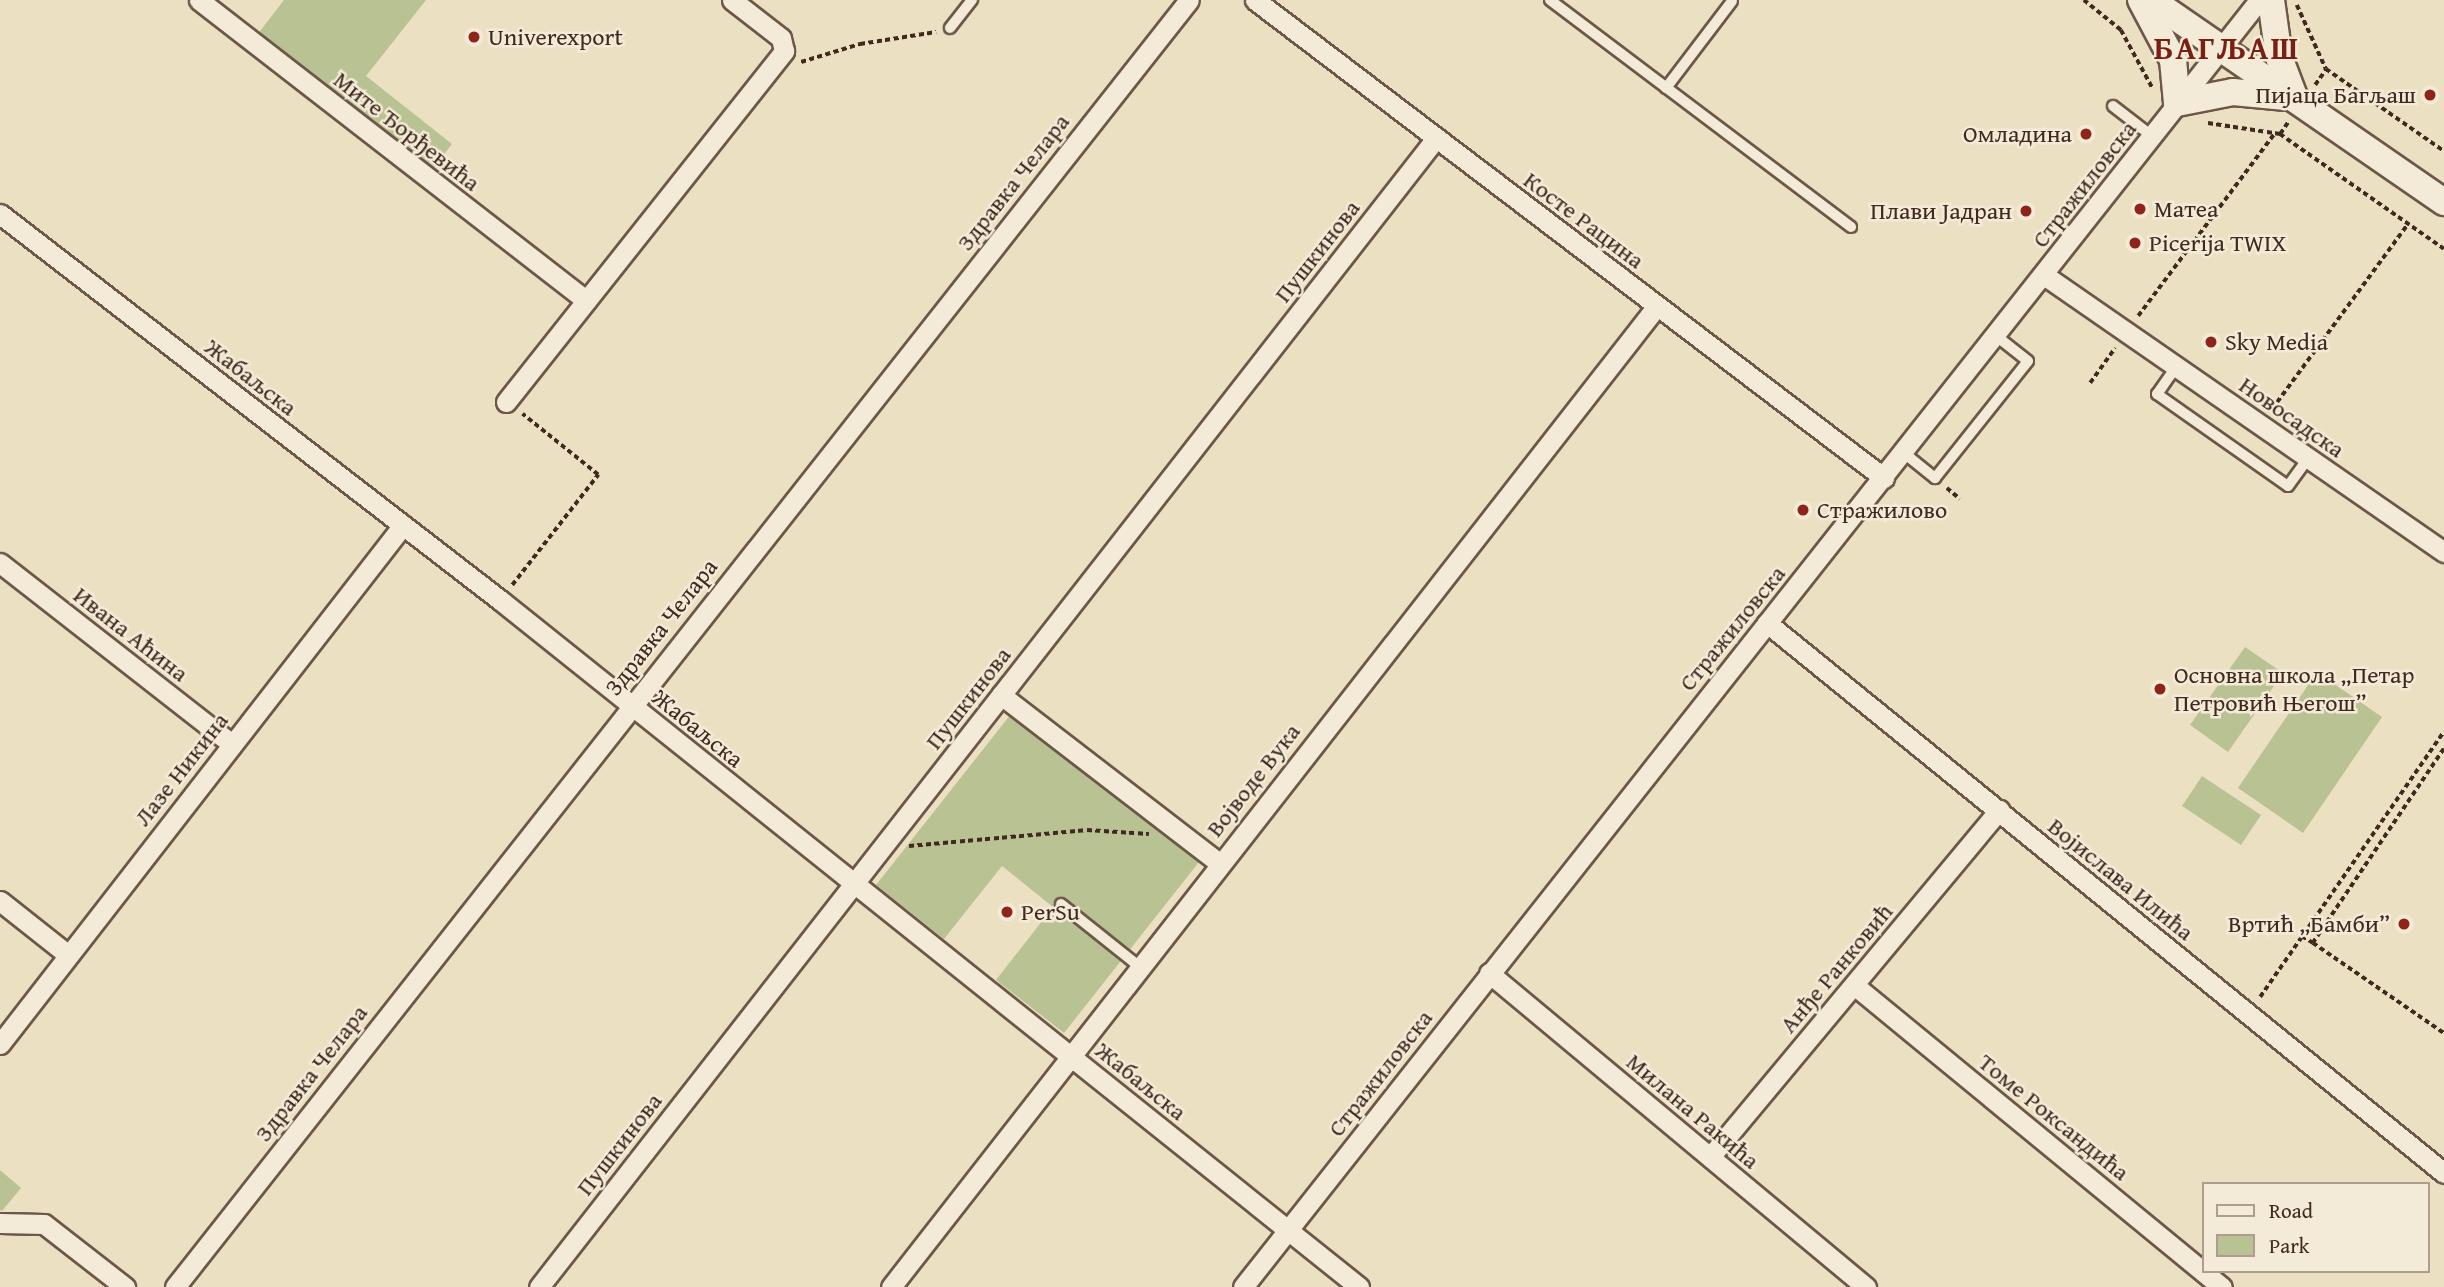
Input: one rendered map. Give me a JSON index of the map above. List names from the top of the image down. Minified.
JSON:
{"streets":{"street":["Мите Ђорђевића","Здравка Челара","Стражиловска","Косте Рацина","Пушкинова","Жабаљска","Новосадска","Ивана Аћина","Лазе Никина","Војводе Вука","Војислава Илића","Анђе Ранковић","Милана Ракића","Томе Роксандића"]},"crossings":[["Здравка Челара","Жабаљска"],["Стражиловска","Косте Рацина"],["Стражиловска","Жабаљска"],["Стражиловска","Новосадска"],["Стражиловска","Војислава Илића"],["Стражиловска","Милана Ракића"],["Косте Рацина","Пушкинова"],["Косте Рацина","Војводе Вука"],["Пушкинова","Жабаљска"],["Жабаљска","Лазе Никина"],["Жабаљска","Војводе Вука"],["Ивана Аћина","Лазе Никина"],["Војислава Илића","Анђе Ранковић"],["Анђе Ранковић","Милана Ракића"],["Анђе Ранковић","Томе Роксандића"]],"districts":["БАГЉАШ"],"places":["Univerexport","Пијаца Багљаш","Омладина","Матеа","Плави Јадран","Picerija TWIX","Sky Media","Стражилово","Основна школа „Петар Петровић Његош”","PerSu","Вртић „Бамби”"],"legend":["Road","Park"]}
